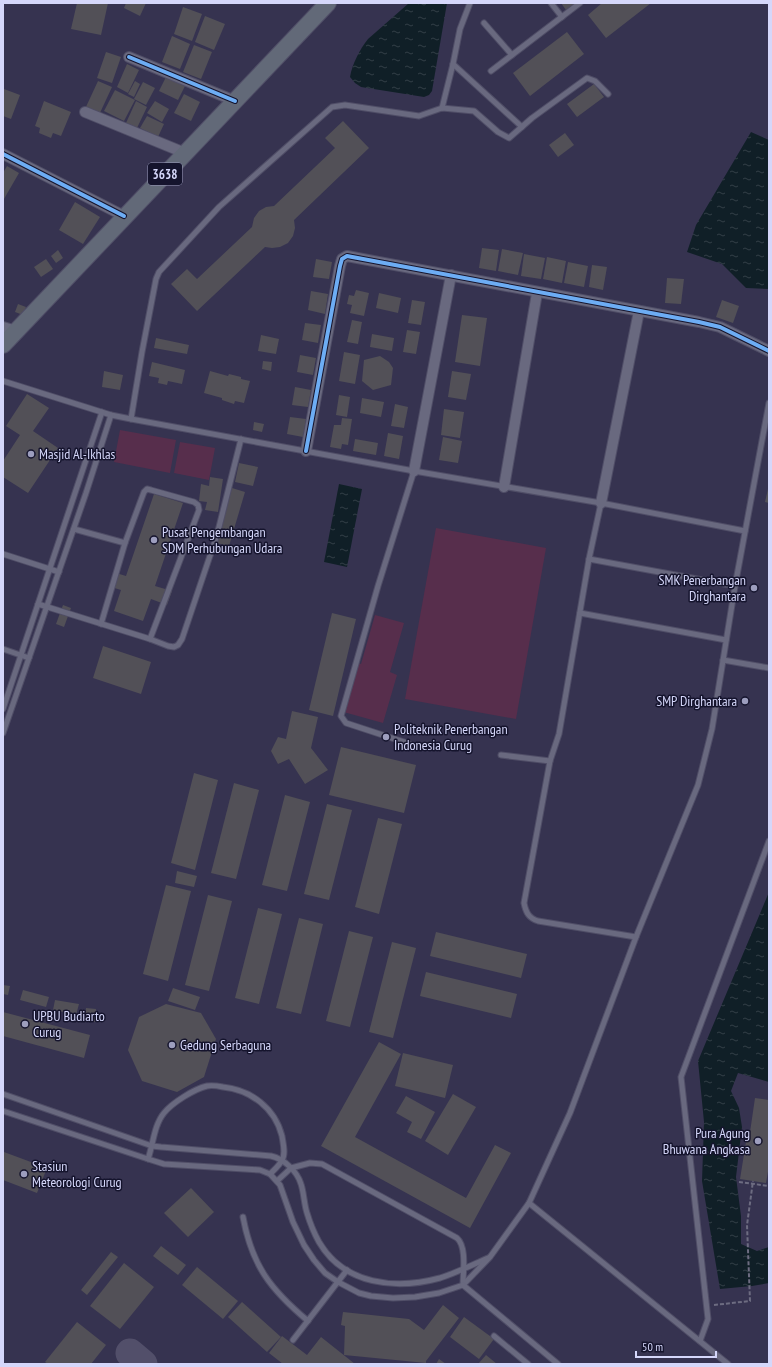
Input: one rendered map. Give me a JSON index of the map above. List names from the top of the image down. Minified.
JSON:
{"streets":{"main road":["3638"]},"places":["Masjid Al-Ikhlas","Pusat Pengembangan SDM Perhubungan Udara","SMK Penerbangan Dirghantara","SMP Dirghantara","Politeknik Penerbangan Indonesia Curug","UPBU Budiarto Curug","Gedung Serbaguna","Pura Agung Bhuwana Angkasa","Stasiun Meteorologi Curug"],"scale_bar":"50 m"}
